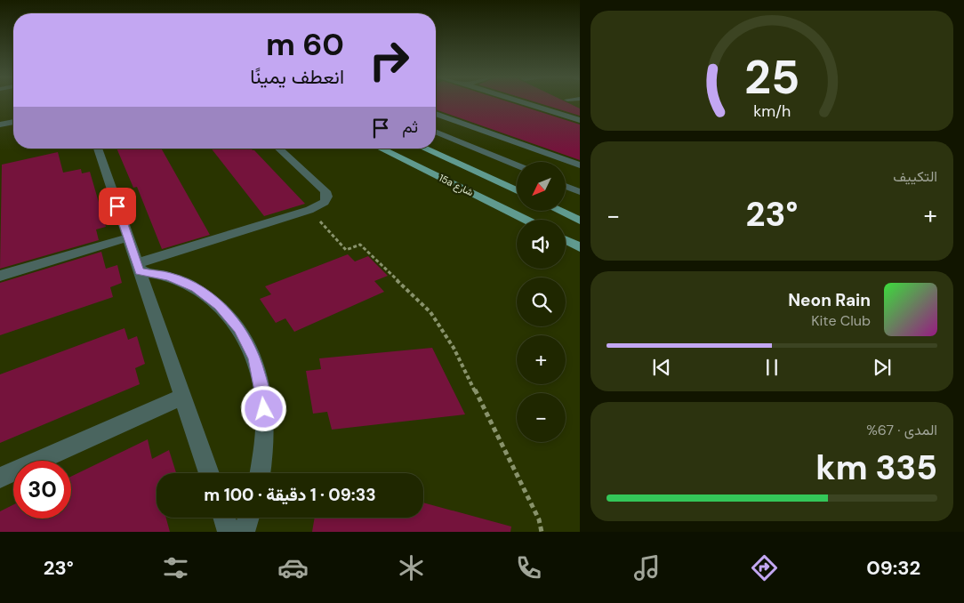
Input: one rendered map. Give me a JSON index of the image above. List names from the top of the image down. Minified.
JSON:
{"streets":{"main road":["15a شارع"]},"north":"bottom left","page":{"turn":["60 m","انعطف يمينًا"],"then":"ثم","tile":["التكييف",["المدى · 67%","335 km"]],"map_buttons":["+","−"],"heat":["−","23°","+"],"song":["Neon Rain","Kite Club"],"limit":"30","trip":"09:33 · 1 دقيقة · 100 m","tabs":["09:32","23°"],"gauge":["25","km/h"]}}
